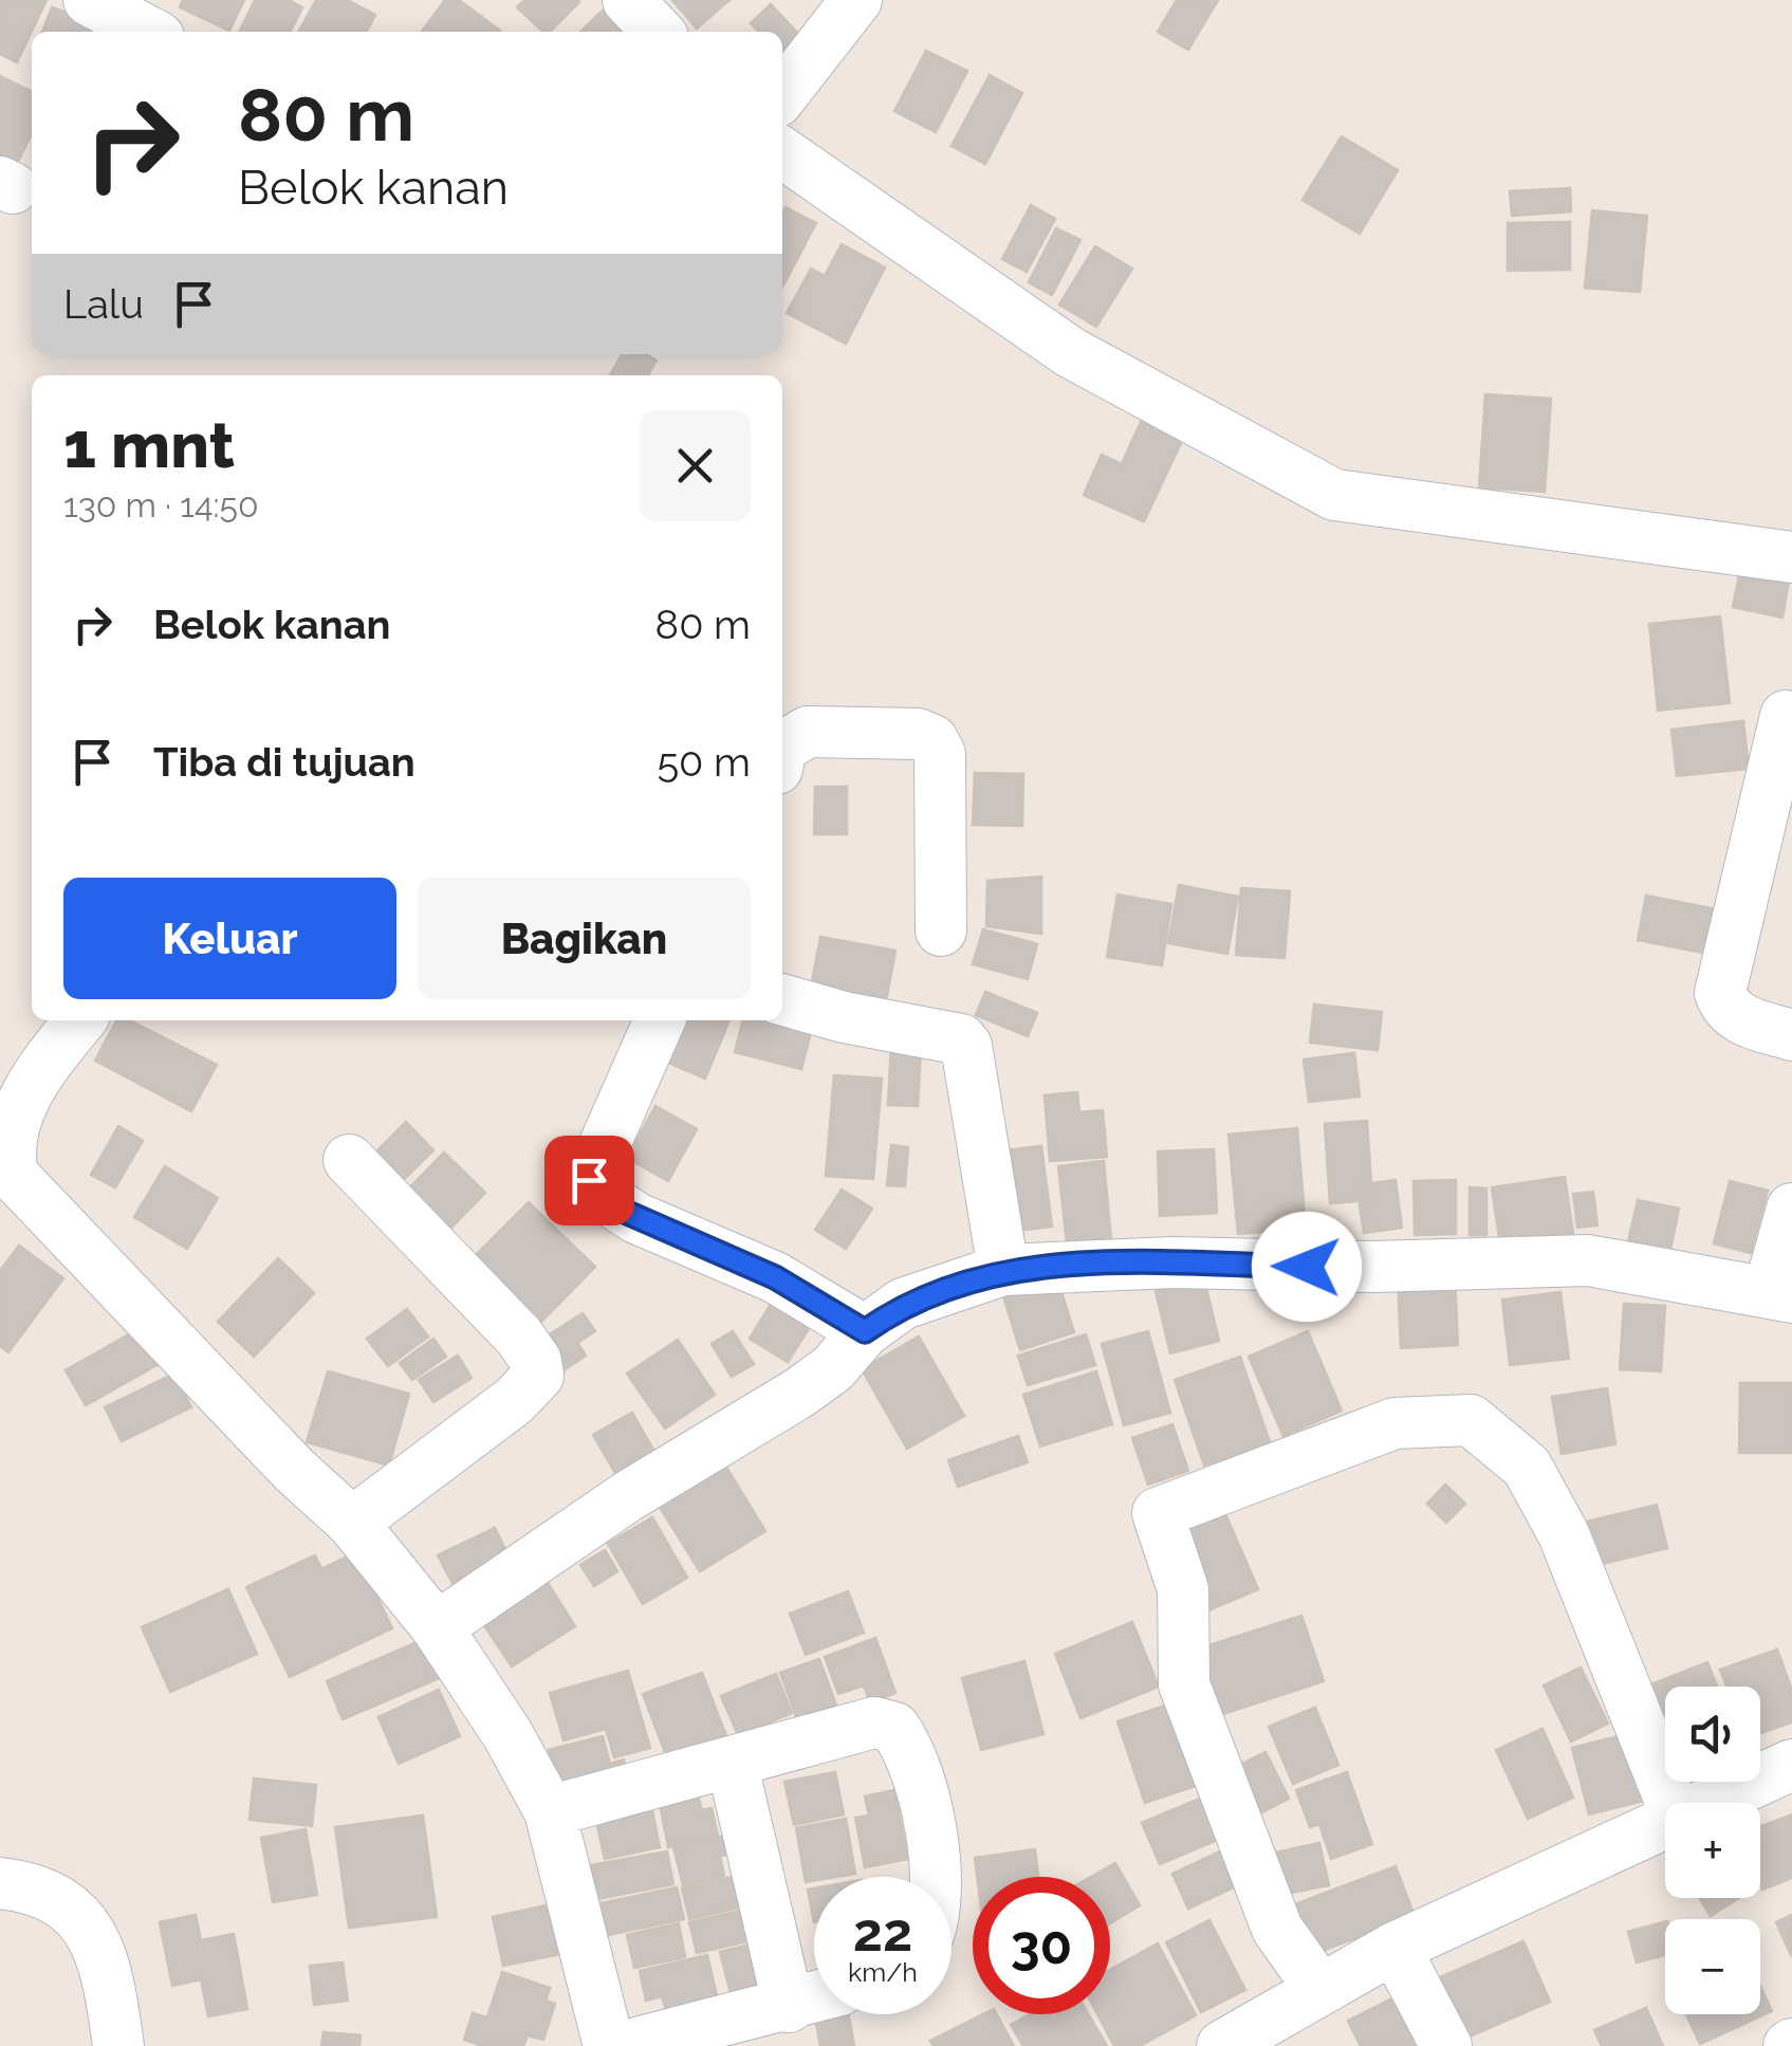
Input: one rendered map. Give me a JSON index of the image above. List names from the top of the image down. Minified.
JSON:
{"page":{"turn":["80 m","Belok kanan"],"then":"Lalu","heading":["1 mnt","130 m · 14:50"],"list":[{"name":"Belok kanan","value":"80 m"},{"name":"Tiba di tujuan","value":"50 m"}],"buttons":["Keluar","Bagikan"],"map_buttons":["+","−"],"speed":"22 km/h","limit":"30"}}
